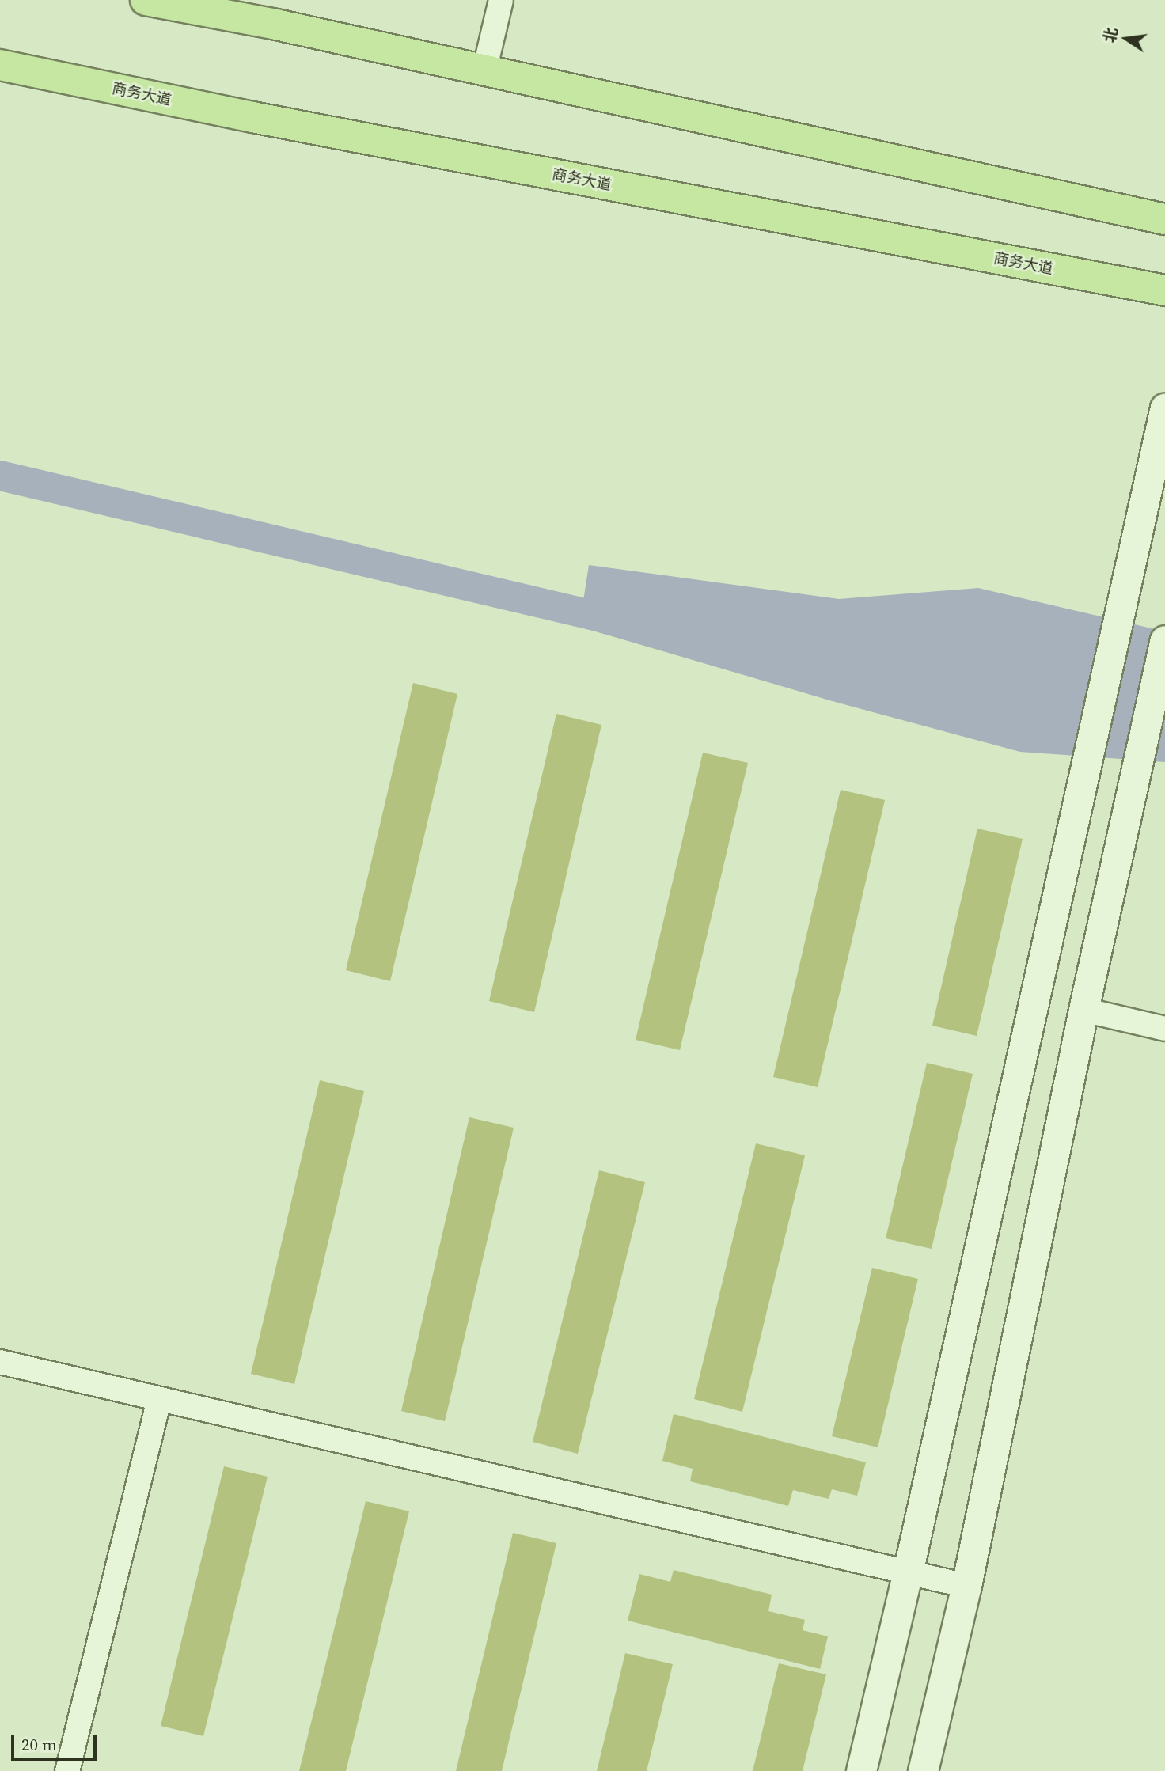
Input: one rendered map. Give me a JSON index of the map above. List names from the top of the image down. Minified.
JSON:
{"streets":{"main road":["商务大道"]},"scale_bar":"20 m","north":"left"}
